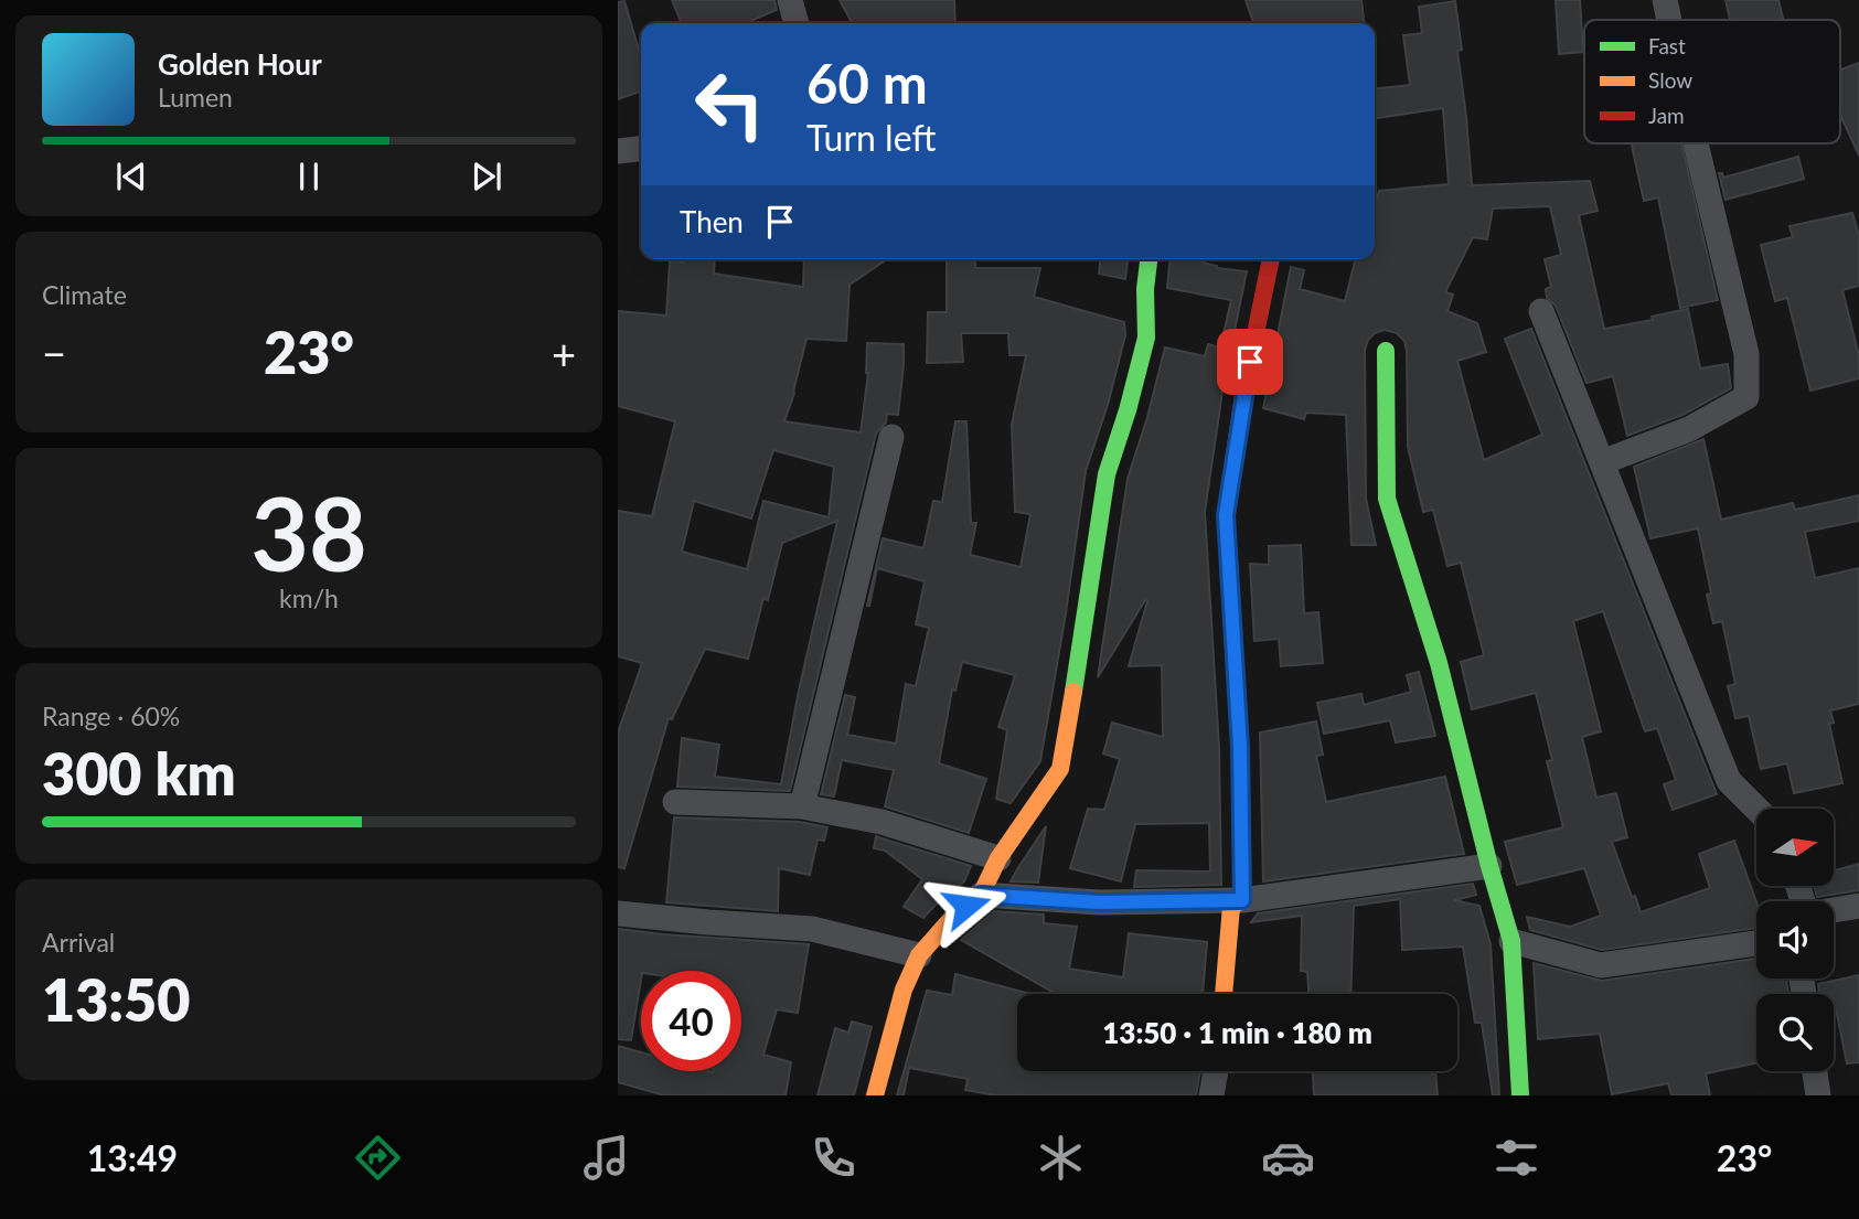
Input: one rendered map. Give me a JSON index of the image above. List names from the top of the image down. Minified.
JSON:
{"legend":["Fast","Slow","Jam"],"north":"right","page":{"turn":["60 m","Turn left"],"song":["Golden Hour","Lumen"],"then":"Then","tile":["Climate",["38","km/h"],["Range · 60%","300 km"],["Arrival","13:50"]],"heat":["−","23°","+"],"limit":"40","trip":"13:50 · 1 min · 180 m","tabs":["13:49","23°"]}}
